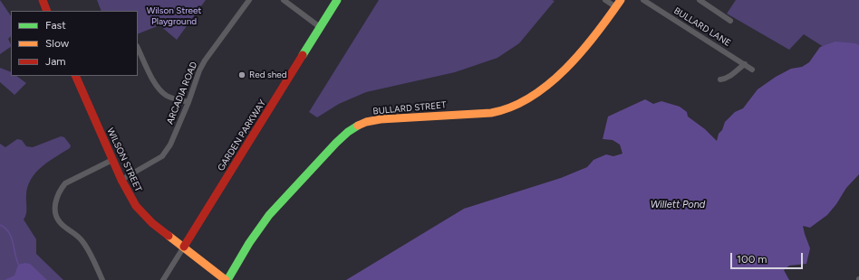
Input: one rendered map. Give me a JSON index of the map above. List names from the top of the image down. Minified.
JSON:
{"streets":{"street":["BULLARD LANE","ARCADIA ROAD","BULLARD STREET","GARDEN PARKWAY","WILSON STREET"]},"crossings":[["ARCADIA ROAD","WILSON STREET"],["BULLARD STREET","WILSON STREET"],["GARDEN PARKWAY","WILSON STREET"]],"water":["Willett Pond"],"parks":["Wilson Street Playground"],"places":["Red shed"],"legend":["Fast","Slow","Jam"],"scale_bar":"100 m"}
